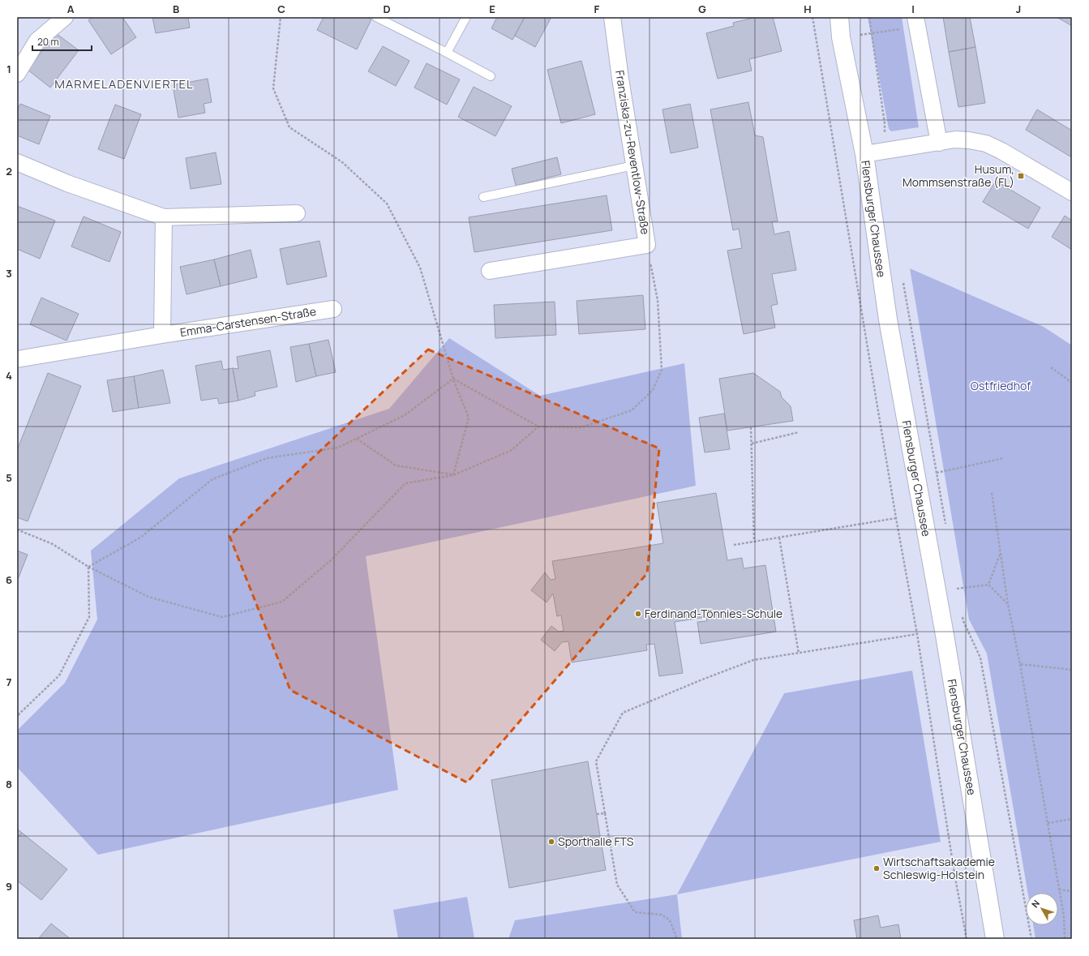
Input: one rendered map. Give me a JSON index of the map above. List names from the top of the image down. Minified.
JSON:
{"streets":{"main road":["Flensburger Chaussee"],"street":["Franziska-zu-Reventlow-Straße","Emma-Carstensen-Straße"]},"districts":["MARMELADENVIERTEL"],"parks":["Ostfriedhof"],"places":{"transit":["Husum, Mommsenstraße (FL)"],"other":["Ferdinand-Tönnies-Schule","Sporthalle FTS","Wirtschaftsakademie Schleswig-Holstein"]},"scale_bar":"20 m","north":"top left","grid":{"columns":["A","B","C","D","E","F","G","H","I","J"],"rows":["1","2","3","4","5","6","7","8","9"]}}
